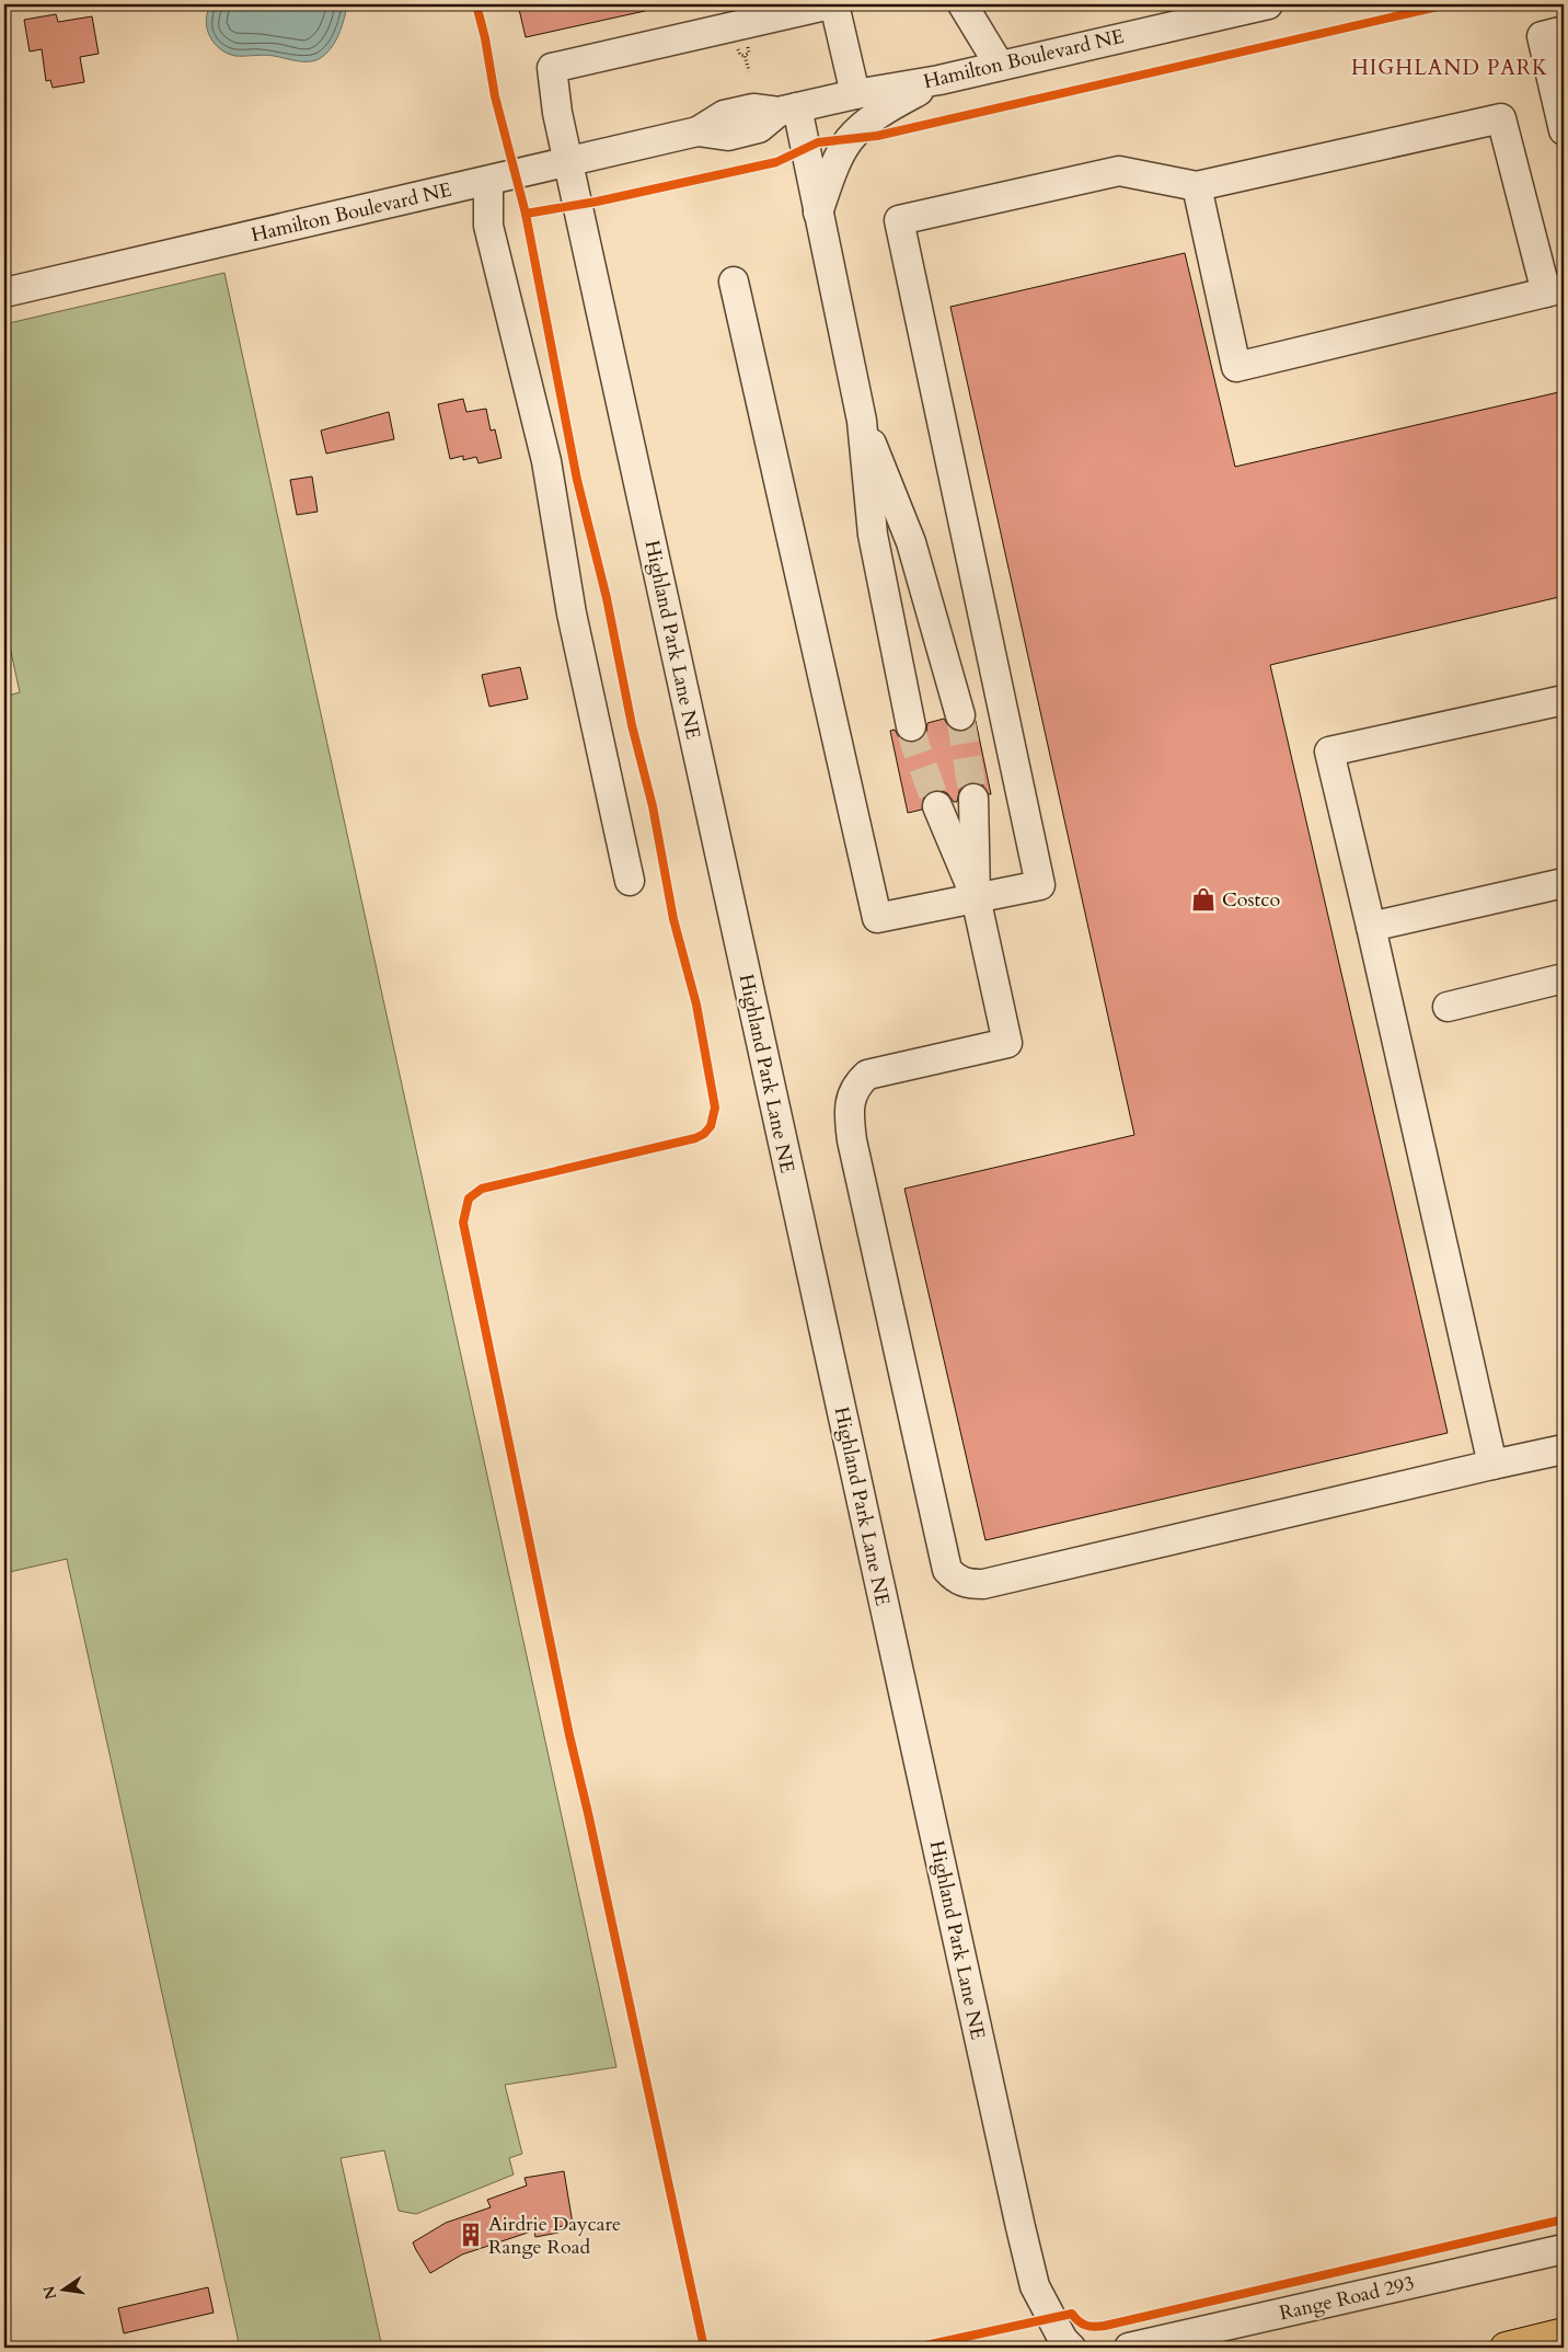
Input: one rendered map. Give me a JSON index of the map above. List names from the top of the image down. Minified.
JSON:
{"streets":{"street":["Hamilton Boulevard NE","Highland Park Lane NE","Range Road 293"]},"crossings":[["Hamilton Boulevard NE","Highland Park Lane NE"]],"districts":["HIGHLAND PARK"],"places":{"shop":["Costco"],"building":["Airdrie Daycare Range Road"]},"north":"left"}
